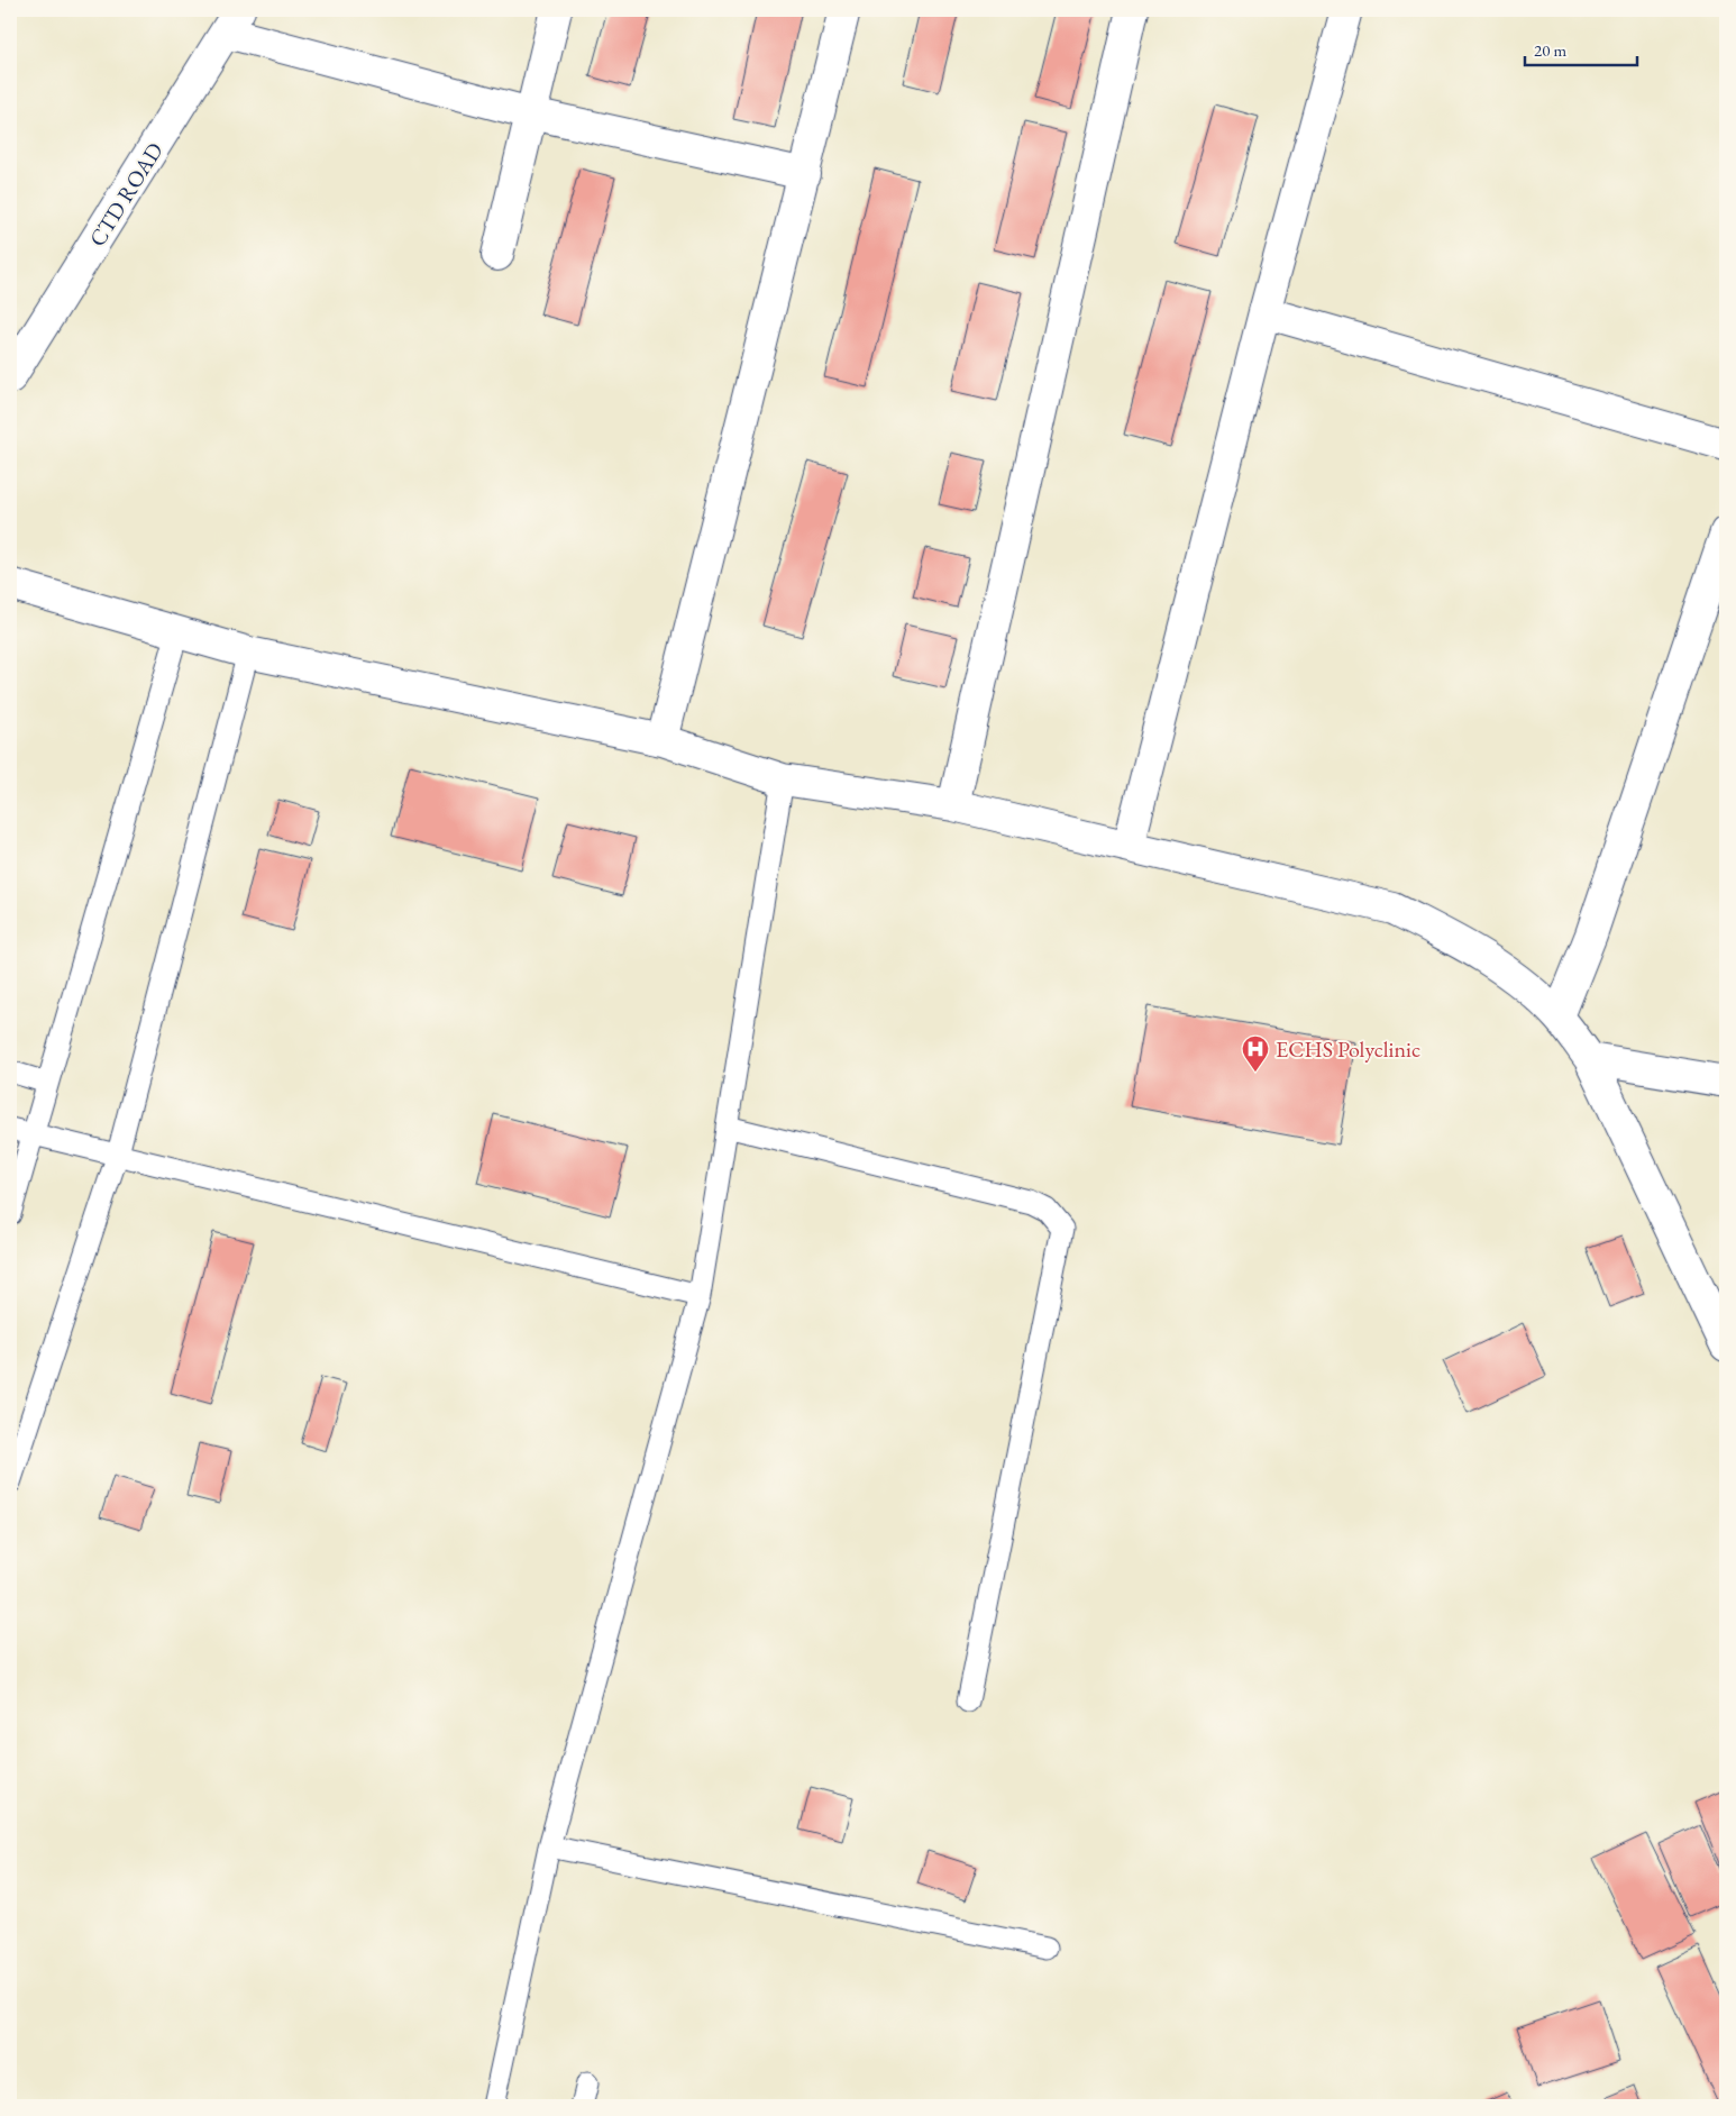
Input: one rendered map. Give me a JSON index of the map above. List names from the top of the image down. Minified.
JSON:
{"streets":{"street":["CTD ROAD"]},"places":{"hospital":["ECHS Polyclinic"]},"scale_bar":"20 m"}
